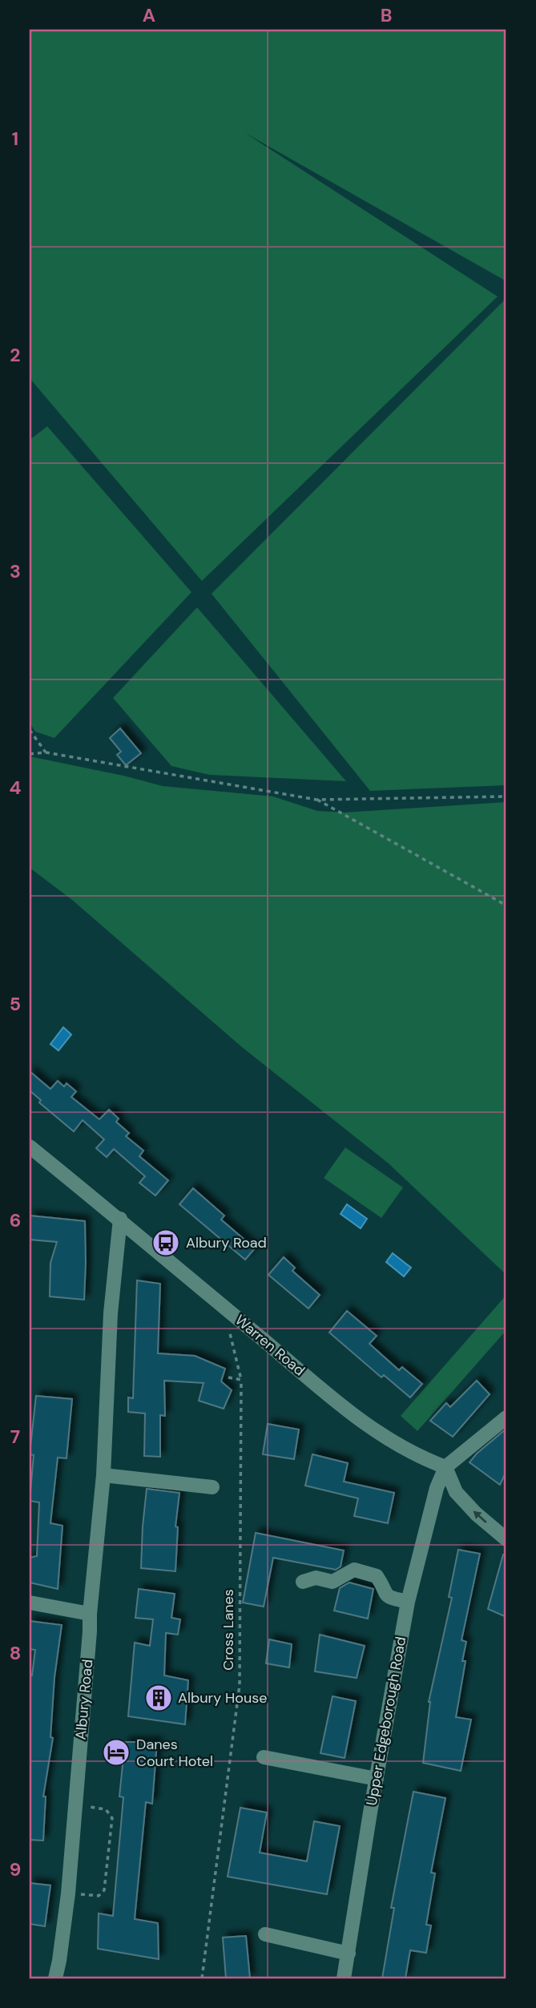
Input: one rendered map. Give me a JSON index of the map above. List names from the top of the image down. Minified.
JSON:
{"streets":{"street":["Warren Road","Albury Road","Upper Edgeborough Road"],"path":["Cross Lanes"]},"crossings":[["Warren Road","Cross Lanes"],["Warren Road","Albury Road"],["Warren Road","Upper Edgeborough Road"]],"places":{"bus stop":["Albury Road"],"building":["Albury House"],"hotel":["Danes Court Hotel"]},"grid":{"columns":["A","B"],"rows":["1","2","3","4","5","6","7","8","9"]}}
